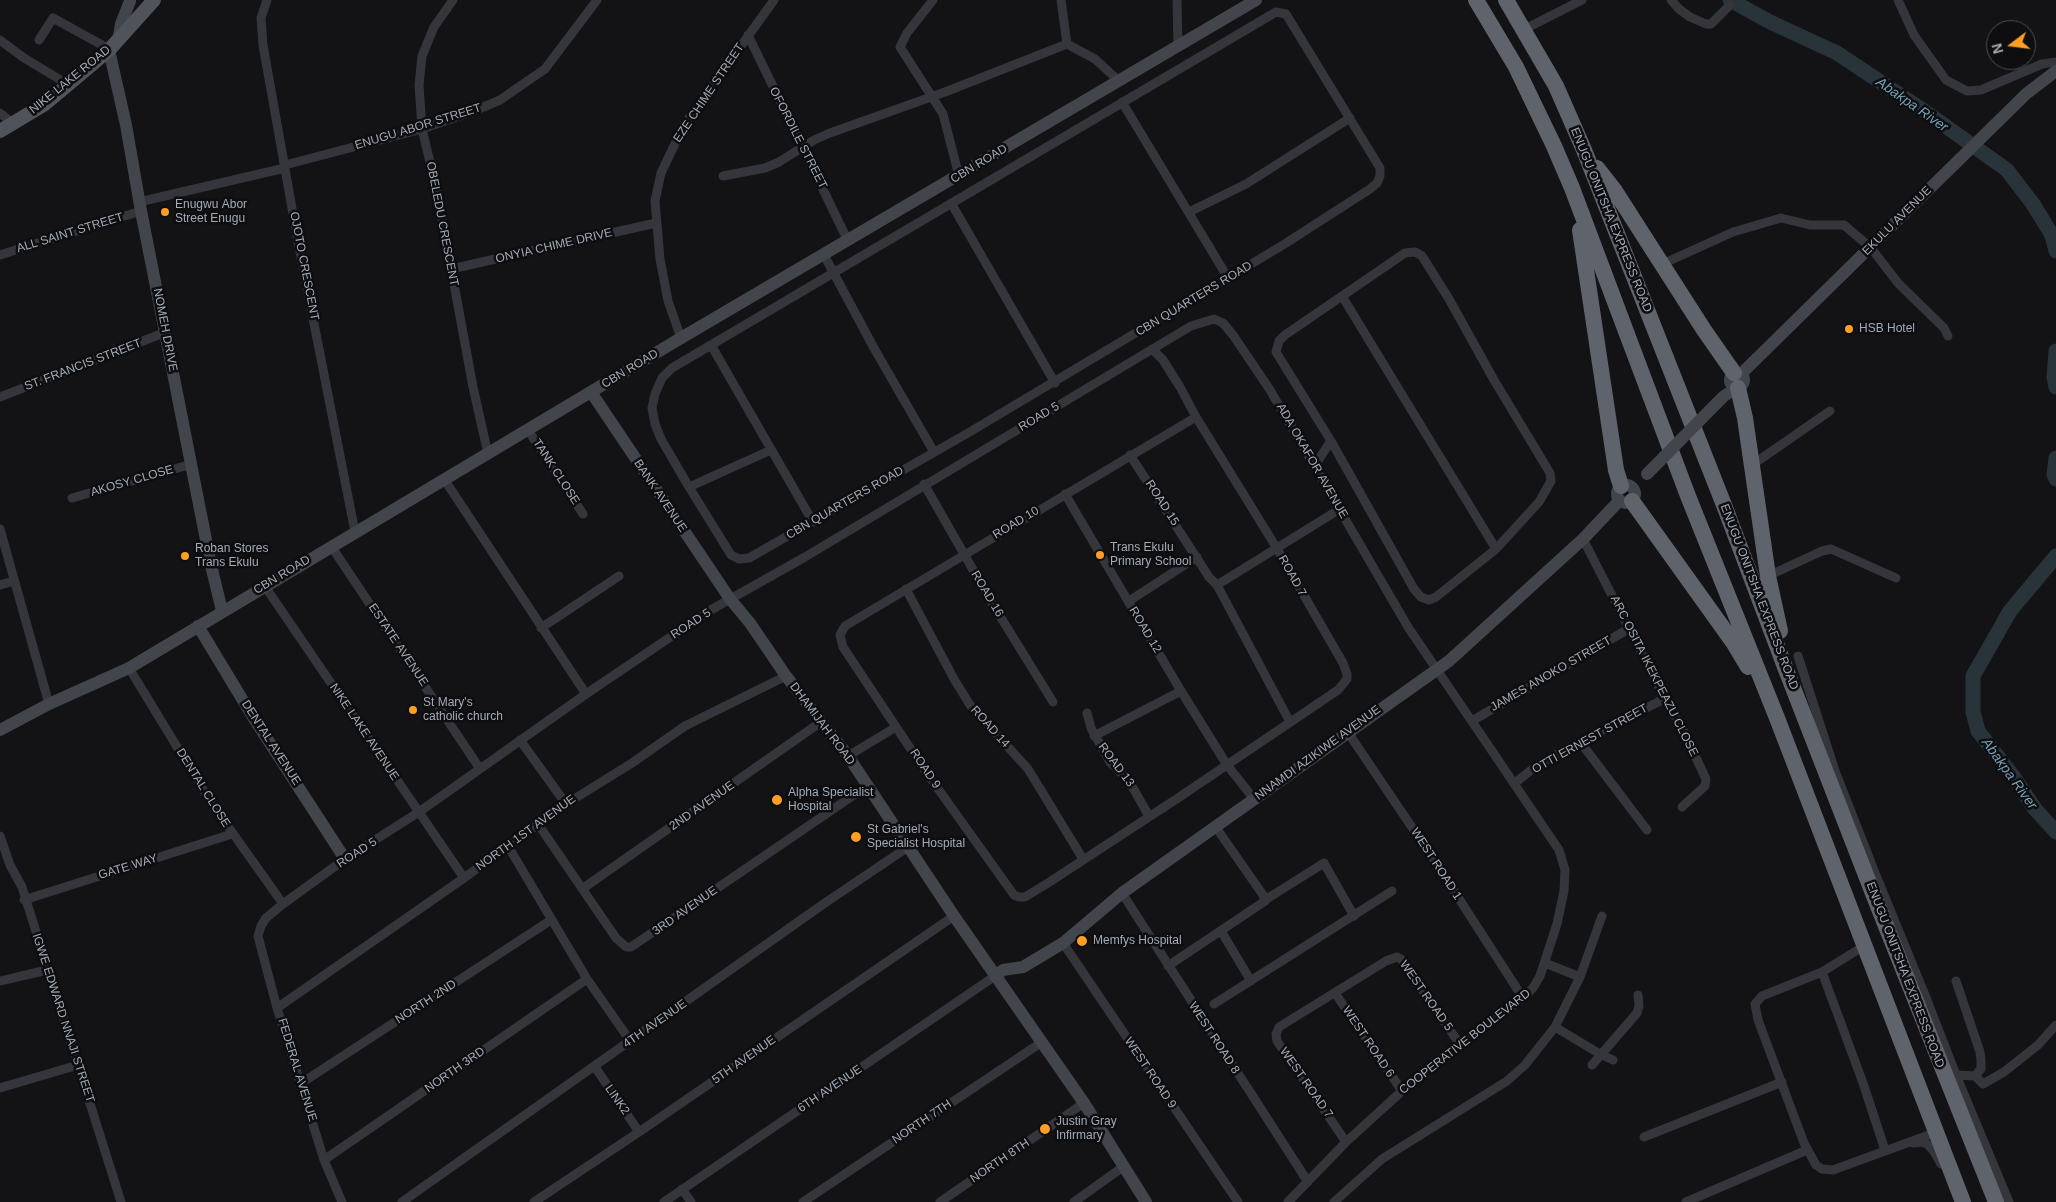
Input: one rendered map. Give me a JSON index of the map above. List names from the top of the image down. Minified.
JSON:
{"streets":{"highway":["ENUGU ONITSHA EXPRESS ROAD"],"main road":["NIKE LAKE ROAD","CBN ROAD","EKULU AVENUE","NOMEH DRIVE","BANK AVENUE","DHAMIJAH ROAD","DENTAL AVENUE","NNAMDI AZIKIWE AVENUE"],"street":["EZE CHIME STREET","ENUGU ABOR STREET","OFORDILE STREET","OBELEDU CRESCENT","ALL SAINT STREET","ONYIA CHIME DRIVE","OJOTO CRESCENT","CBN QUARTERS ROAD","ST. FRANCIS STREET","ROAD 5","ADA OKAFOR AVENUE","TANK CLOSE","AKOSY CLOSE","ROAD 15","ROAD 10","ROAD 7","ROAD 16","ROAD 12","ESTATE AVENUE","JAMES ANOKO STREET","ARC OSITA IKEKPEAZU CLOSE","ROAD 14","NIKE LAKE AVENUE","OTTI ERNEST STREET","ROAD 13","ROAD 9","DENTAL CLOSE","2ND AVENUE","NORTH 1ST AVENUE","WEST ROAD 1","GATE WAY","3RD AVENUE","WEST ROAD 5","NORTH 2ND","IGWE EDWARD NNAJI STREET","4TH AVENUE","WEST ROAD 8","WEST ROAD 6","COOPERATIVE BOULEVARD","5TH AVENUE","FEDERAL AVENUE","NORTH 3RD","WEST ROAD 9","WEST ROAD 7","6TH AVENUE","LINK2","NORTH 7TH","NORTH 8TH"]},"crossings":[["NIKE LAKE ROAD","NOMEH DRIVE"],["EZE CHIME STREET","OFORDILE STREET"],["EZE CHIME STREET","CBN ROAD"],["EZE CHIME STREET","ONYIA CHIME DRIVE"],["ENUGU ABOR STREET","OBELEDU CRESCENT"],["ENUGU ABOR STREET","ALL SAINT STREET"],["ENUGU ABOR STREET","OJOTO CRESCENT"],["ENUGU ABOR STREET","NOMEH DRIVE"],["OFORDILE STREET","CBN ROAD"],["CBN ROAD","OBELEDU CRESCENT"],["CBN ROAD","OJOTO CRESCENT"],["CBN ROAD","NOMEH DRIVE"],["CBN ROAD","TANK CLOSE"],["CBN ROAD","BANK AVENUE"],["CBN ROAD","ESTATE AVENUE"],["CBN ROAD","NIKE LAKE AVENUE"],["CBN ROAD","DENTAL AVENUE"],["CBN ROAD","DENTAL CLOSE"],["EKULU AVENUE","NNAMDI AZIKIWE AVENUE"],["OBELEDU CRESCENT","ONYIA CHIME DRIVE"],["ALL SAINT STREET","NOMEH DRIVE"],["NOMEH DRIVE","ST. FRANCIS STREET"],["NOMEH DRIVE","AKOSY CLOSE"],["ROAD 5","ADA OKAFOR AVENUE"],["ROAD 5","BANK AVENUE"],["ROAD 5","ROAD 7"],["ROAD 5","ROAD 16"],["ROAD 5","ESTATE AVENUE"],["ROAD 5","DHAMIJAH ROAD"],["ROAD 5","NIKE LAKE AVENUE"],["ROAD 5","DENTAL AVENUE"],["ROAD 5","DENTAL CLOSE"],["ROAD 5","FEDERAL AVENUE"],["ADA OKAFOR AVENUE","ROAD 7"],["ADA OKAFOR AVENUE","NNAMDI AZIKIWE AVENUE"],["ADA OKAFOR AVENUE","COOPERATIVE BOULEVARD"],["BANK AVENUE","DHAMIJAH ROAD"],["ROAD 15","ROAD 10"],["ROAD 15","ROAD 7"],["ROAD 10","ROAD 7"],["ROAD 10","ROAD 16"],["ROAD 10","ROAD 12"],["ROAD 10","ROAD 14"],["ROAD 10","ROAD 9"],["ROAD 7","ROAD 12"],["ROAD 7","ROAD 14"],["ROAD 7","ROAD 13"],["ROAD 7","ROAD 9"],["ROAD 12","NNAMDI AZIKIWE AVENUE"],["JAMES ANOKO STREET","ARC OSITA IKEKPEAZU CLOSE"],["JAMES ANOKO STREET","COOPERATIVE BOULEVARD"],["ARC OSITA IKEKPEAZU CLOSE","OTTI ERNEST STREET"],["ARC OSITA IKEKPEAZU CLOSE","NNAMDI AZIKIWE AVENUE"],["DHAMIJAH ROAD","NNAMDI AZIKIWE AVENUE"],["DHAMIJAH ROAD","2ND AVENUE"],["DHAMIJAH ROAD","NORTH 1ST AVENUE"],["DHAMIJAH ROAD","3RD AVENUE"],["DHAMIJAH ROAD","4TH AVENUE"],["DHAMIJAH ROAD","5TH AVENUE"],["DHAMIJAH ROAD","6TH AVENUE"],["DHAMIJAH ROAD","NORTH 7TH"],["DHAMIJAH ROAD","NORTH 8TH"],["NIKE LAKE AVENUE","NORTH 1ST AVENUE"],["OTTI ERNEST STREET","COOPERATIVE BOULEVARD"],["NNAMDI AZIKIWE AVENUE","WEST ROAD 1"],["NNAMDI AZIKIWE AVENUE","WEST ROAD 8"],["NNAMDI AZIKIWE AVENUE","COOPERATIVE BOULEVARD"],["NNAMDI AZIKIWE AVENUE","WEST ROAD 9"],["NNAMDI AZIKIWE AVENUE","6TH AVENUE"],["DENTAL CLOSE","GATE WAY"],["2ND AVENUE","3RD AVENUE"],["NORTH 1ST AVENUE","3RD AVENUE"],["NORTH 1ST AVENUE","FEDERAL AVENUE"],["WEST ROAD 1","COOPERATIVE BOULEVARD"],["GATE WAY","IGWE EDWARD NNAJI STREET"],["WEST ROAD 5","WEST ROAD 6"],["WEST ROAD 5","COOPERATIVE BOULEVARD"],["WEST ROAD 5","WEST ROAD 7"],["NORTH 2ND","FEDERAL AVENUE"],["4TH AVENUE","LINK2"],["WEST ROAD 8","COOPERATIVE BOULEVARD"],["WEST ROAD 6","COOPERATIVE BOULEVARD"],["WEST ROAD 6","WEST ROAD 7"],["COOPERATIVE BOULEVARD","WEST ROAD 7"],["5TH AVENUE","LINK2"],["FEDERAL AVENUE","NORTH 3RD"]],"water":["Abakpa River"],"places":["Enugwu Abor Street Enugu","HSB Hotel","Trans Ekulu Primary School","Roban Stores Trans Ekulu","St Mary's catholic church","Alpha Specialist Hospital","St Gabriel's Specialist Hospital","Memfys Hospital","Justin Gray Infirmary"],"north":"left"}
